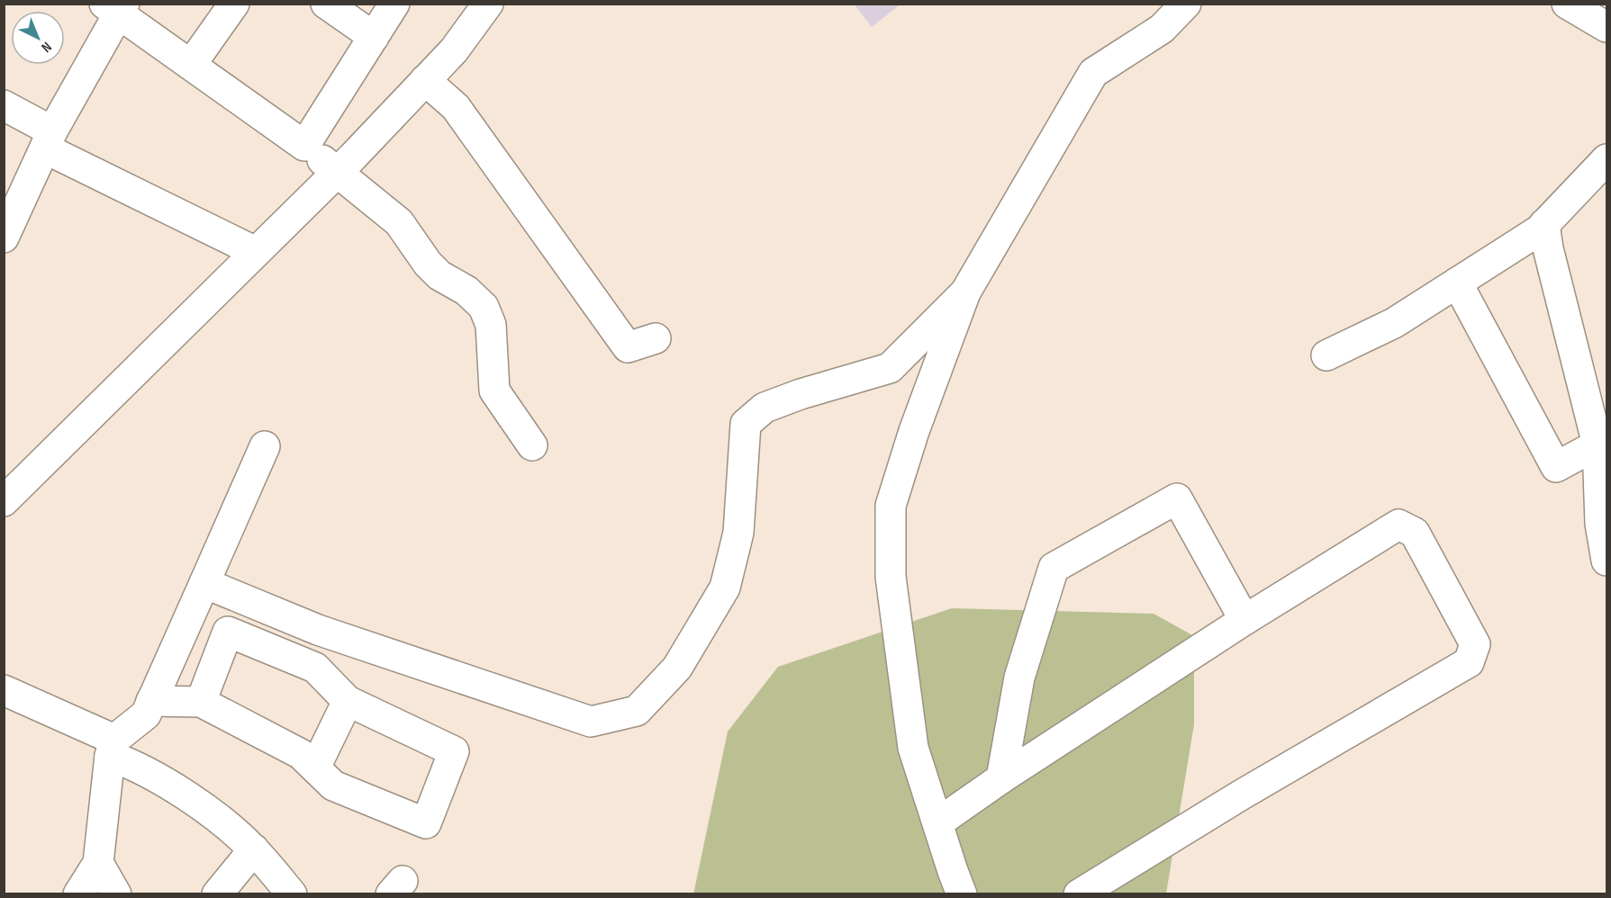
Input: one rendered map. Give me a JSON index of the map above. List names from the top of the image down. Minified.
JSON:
{"north":"bottom right"}
